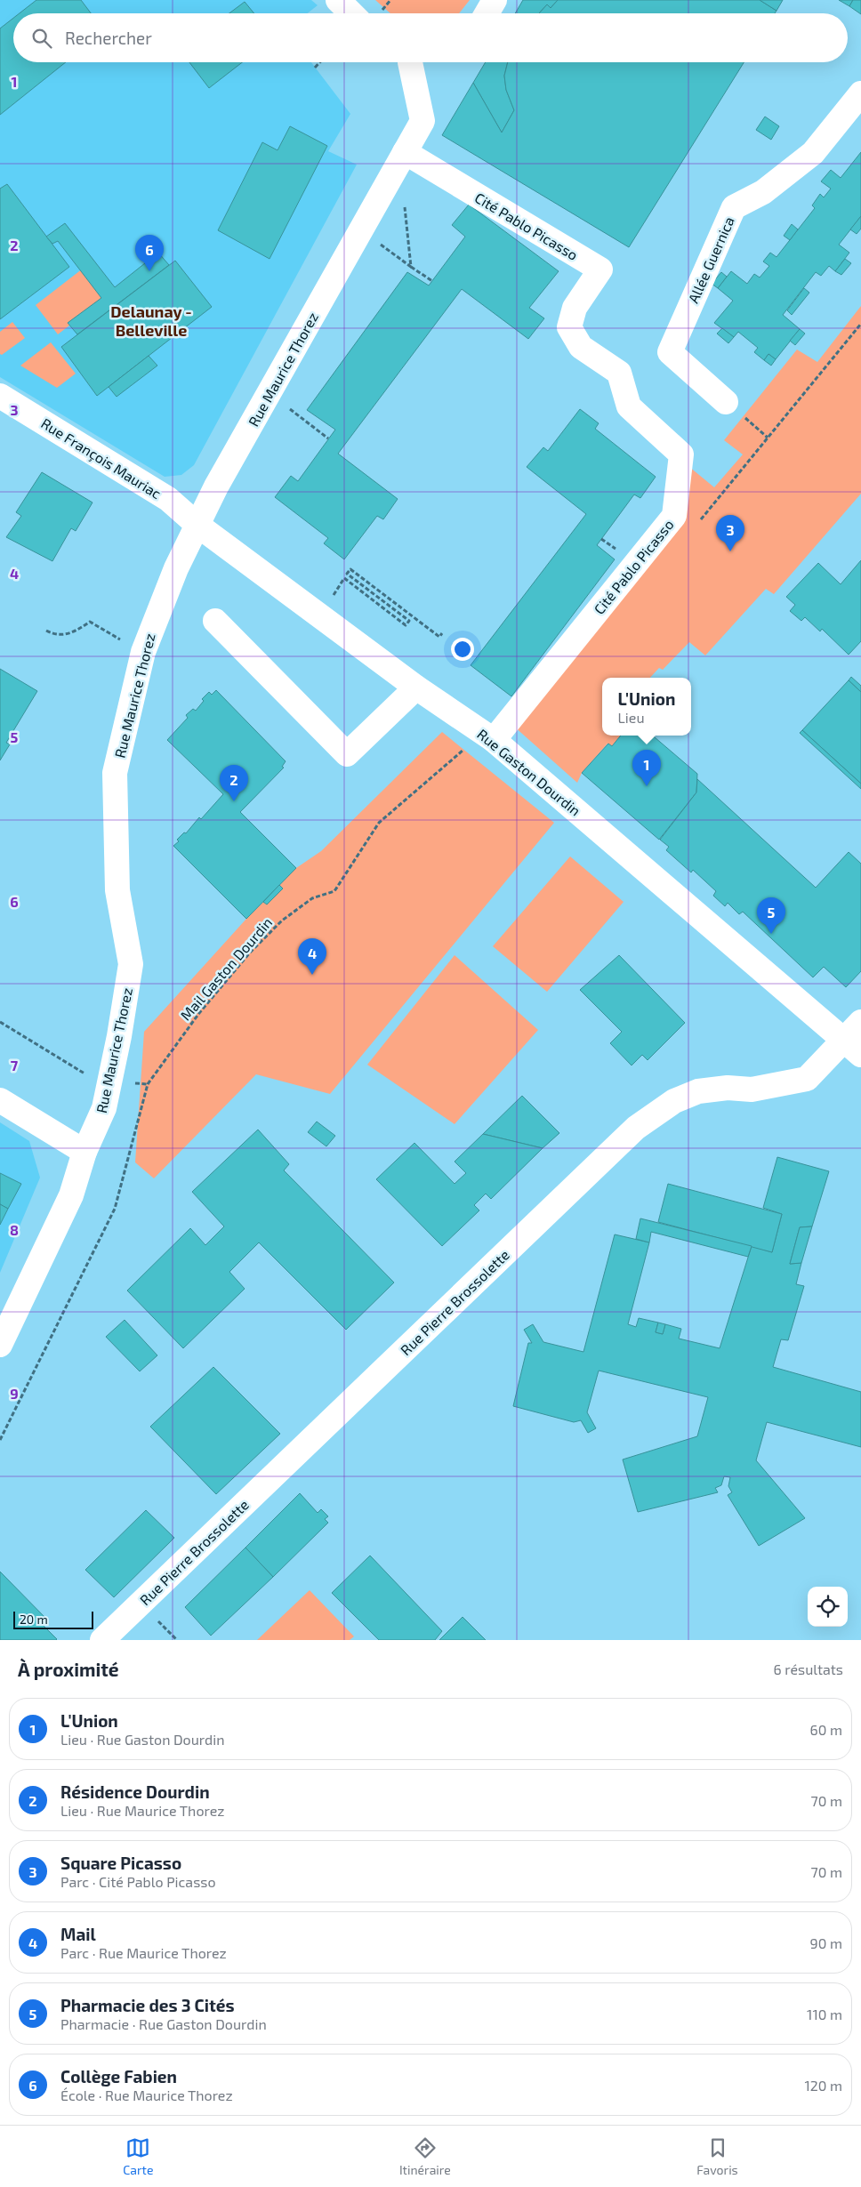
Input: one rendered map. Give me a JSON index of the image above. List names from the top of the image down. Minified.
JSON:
{"streets":{"street":["Cité Pablo Picasso","Allée Guernica","Rue Maurice Thorez","Rue François Mauriac","Rue Gaston Dourdin","Rue Pierre Brossolette"],"path":["Mail Gaston Dourdin"]},"crossings":[["Cité Pablo Picasso","Rue Maurice Thorez"],["Cité Pablo Picasso","Rue Gaston Dourdin"],["Rue Maurice Thorez","Rue François Mauriac"],["Rue Maurice Thorez","Rue Gaston Dourdin"],["Rue François Mauriac","Rue Gaston Dourdin"],["Rue Gaston Dourdin","Rue Pierre Brossolette"]],"districts":["Delaunay - Belleville"],"scale_bar":"20 m","page":{"search":"Rechercher","pins":["6","3","1","2","5","4"],"popup":["L'Union","Lieu"],"scale":"20 m","heading":["À proximité","6 résultats"],"list":[{"mark":"1","name":"L'Union","note":"Lieu · Rue Gaston Dourdin","value":"60 m"},{"mark":"2","name":"Résidence Dourdin","note":"Lieu · Rue Maurice Thorez","value":"70 m"},{"mark":"3","name":"Square Picasso","note":"Parc · Cité Pablo Picasso","value":"70 m"},{"mark":"4","name":"Mail","note":"Parc · Rue Maurice Thorez","value":"90 m"},{"mark":"5","name":"Pharmacie des 3 Cités","note":"Pharmacie · Rue Gaston Dourdin","value":"110 m"},{"mark":"6","name":"Collège Fabien","note":"École · Rue Maurice Thorez","value":"120 m"}],"nav":["Carte","Itinéraire","Favoris"]},"grid":{"rows":["1","2","3","4","5","6","7","8","9"]}}
